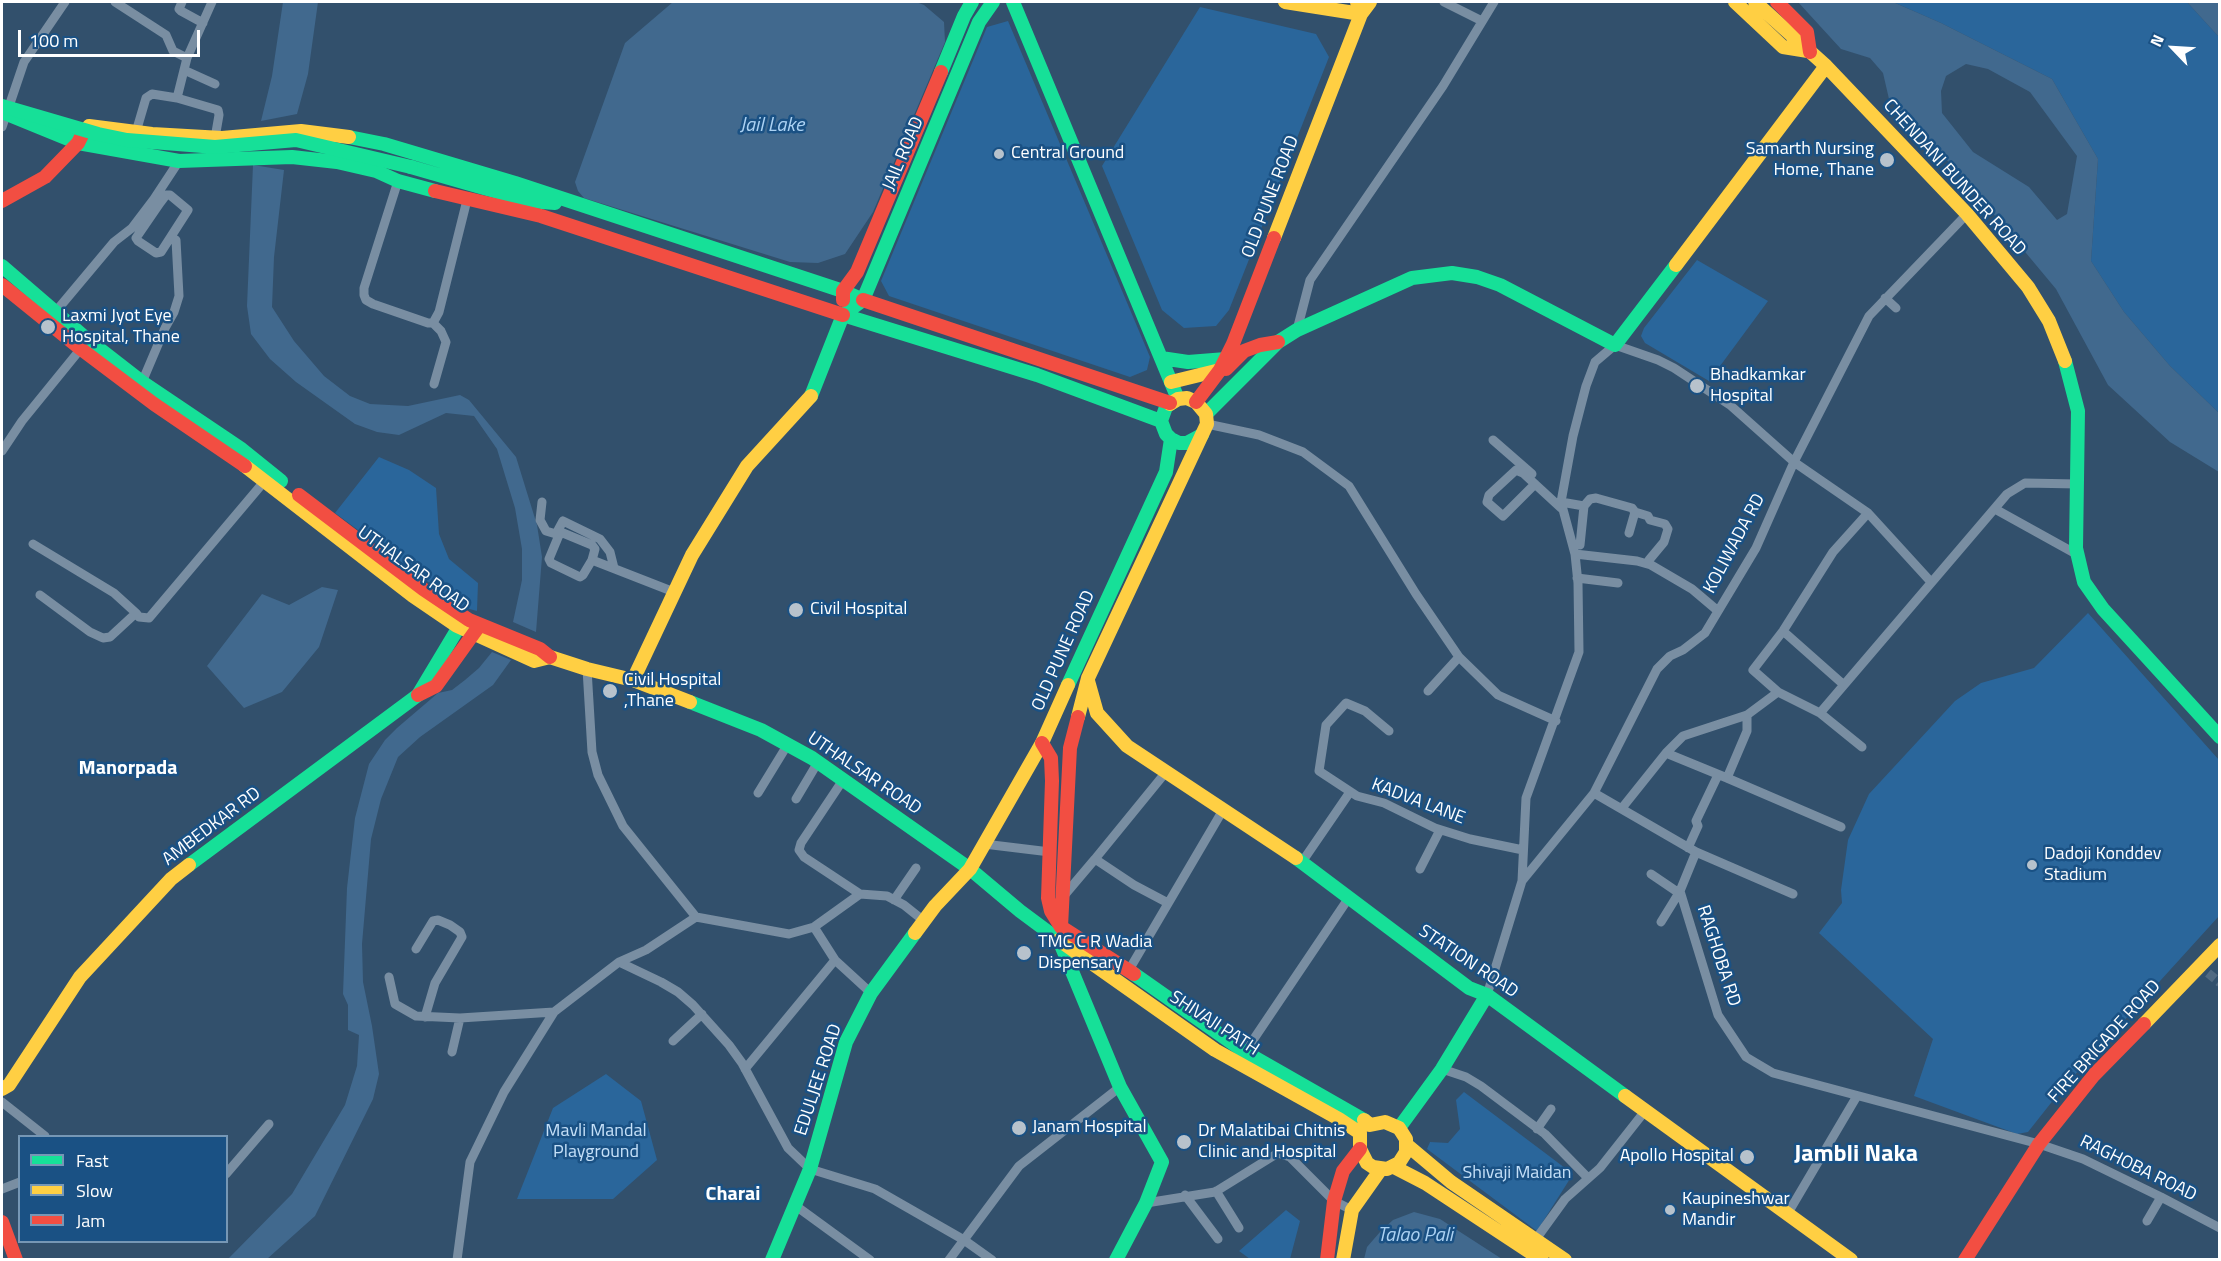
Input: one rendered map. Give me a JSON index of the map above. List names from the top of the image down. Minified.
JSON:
{"streets":{"main road":["JAIL ROAD","CHENDANI BUNDER ROAD","OLD PUNE ROAD","UTHALSAR ROAD","AMBEDKAR RD","STATION ROAD","SHIVAJI PATH","FIRE BRIGADE ROAD","EDULJEE ROAD"],"street":["KOLIWADA RD","KADVA LANE","RAGHOBA RD","RAGHOBA ROAD"]},"crossings":[["CHENDANI BUNDER ROAD","KOLIWADA RD"],["OLD PUNE ROAD","UTHALSAR ROAD"],["OLD PUNE ROAD","STATION ROAD"],["OLD PUNE ROAD","SHIVAJI PATH"],["OLD PUNE ROAD","EDULJEE ROAD"],["UTHALSAR ROAD","AMBEDKAR RD"],["UTHALSAR ROAD","SHIVAJI PATH"],["UTHALSAR ROAD","EDULJEE ROAD"],["KADVA LANE","STATION ROAD"],["RAGHOBA RD","FIRE BRIGADE ROAD"],["RAGHOBA RD","RAGHOBA ROAD"],["SHIVAJI PATH","EDULJEE ROAD"],["FIRE BRIGADE ROAD","RAGHOBA ROAD"]],"districts":["Manorpada","Jambli Naka","Charai"],"water":["Jail Lake","Talao Pali"],"parks":["Mavli Mandal Playground","Shivaji Maidan"],"places":["Central Ground","Samarth Nursing Home, Thane","Laxmi Jyot Eye Hospital, Thane","Bhadkamkar Hospital","Civil Hospital","Civil Hospital ,Thane","Dadoji Konddev Stadium","TMC C R Wadia Dispensary","Janam Hospital","Dr Malatibai Chitnis Clinic and Hospital","Apollo Hospital","Kaupineshwar Mandir"],"legend":["Fast","Slow","Jam"],"scale_bar":"100 m","north":"top left"}
